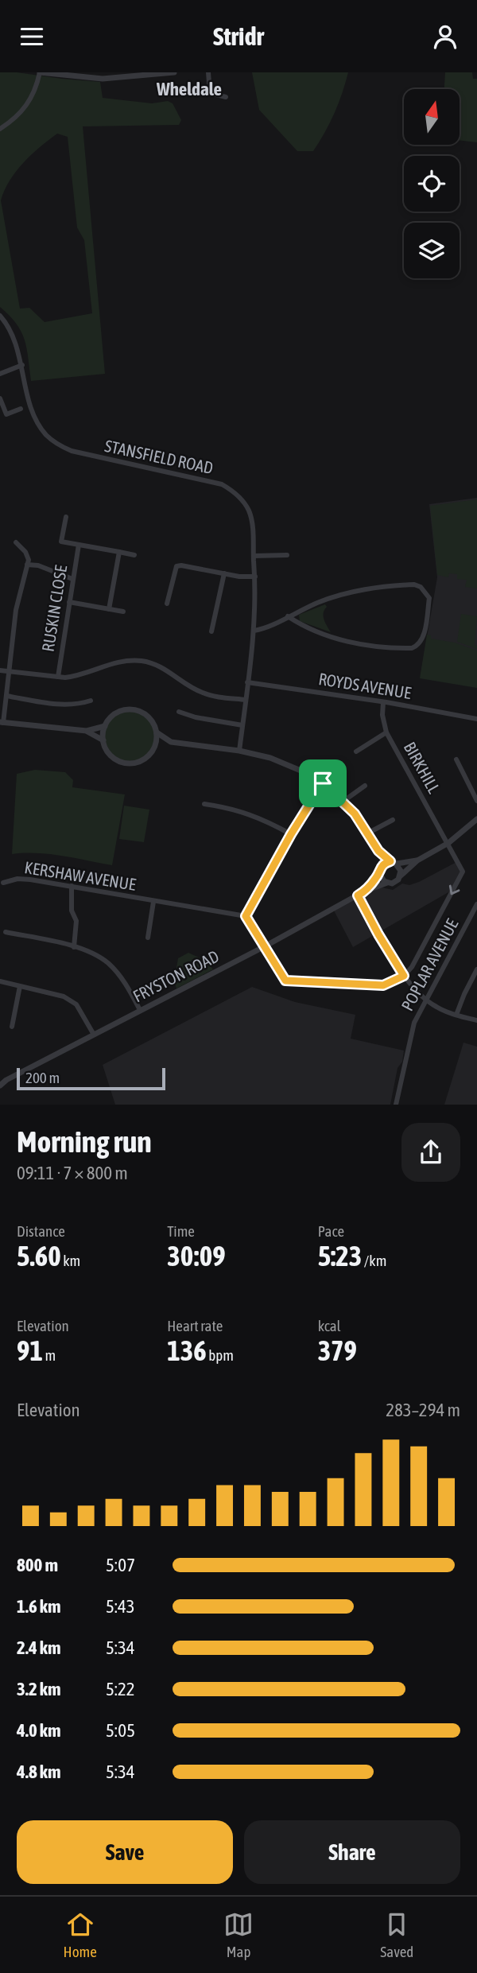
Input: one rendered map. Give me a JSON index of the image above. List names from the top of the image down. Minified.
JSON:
{"streets":{"street":["STANSFIELD ROAD","RUSKIN CLOSE","ROYDS AVENUE","BIRKHILL","KERSHAW AVENUE","POPLAR AVENUE","FRYSTON ROAD"]},"crossings":[["STANSFIELD ROAD","ROYDS AVENUE"],["ROYDS AVENUE","BIRKHILL"],["BIRKHILL","FRYSTON ROAD"]],"one_way":["BIRKHILL"],"districts":["Wheldale"],"scale_bar":"200 m","north":"top","page":{"header":"Stridr","scale":"200 m","heading":["Morning run","09:11 · 7 × 800 m"],"stats":[["Distance","5.60 km"],["Time","30:09"],["Pace","5:23 /km"],["Elevation","91 m"],["Heart rate","136 bpm"],["kcal","379"]],"chart":["Elevation","283–294 m"],"list":[{"name":"800 m","note":"5:07"},{"name":"1.6 km","note":"5:43"},{"name":"2.4 km","note":"5:34"},{"name":"3.2 km","note":"5:22"},{"name":"4.0 km","note":"5:05"},{"name":"4.8 km","note":"5:34"}],"buttons":["Save","Share"],"tabs":["Home","Map","Saved"]}}
